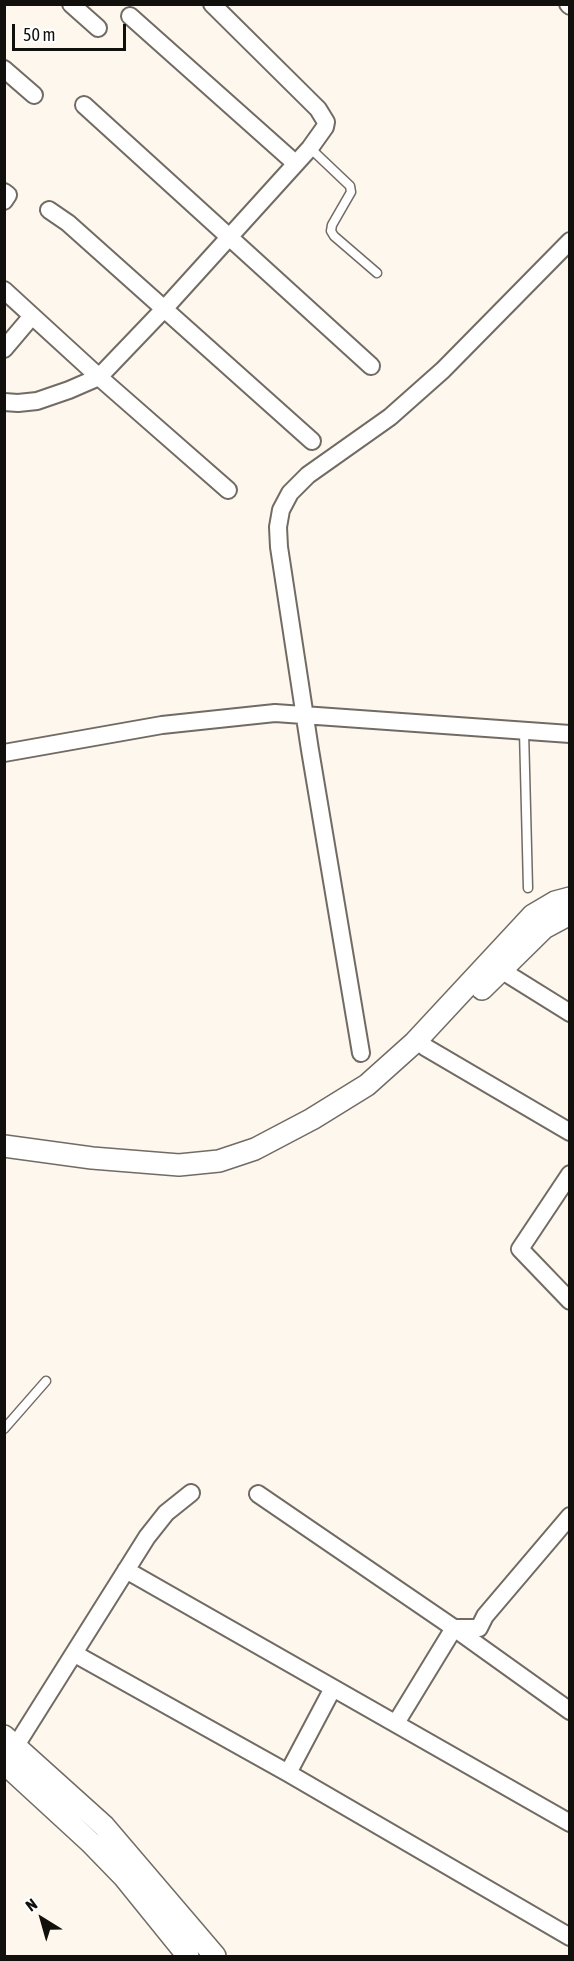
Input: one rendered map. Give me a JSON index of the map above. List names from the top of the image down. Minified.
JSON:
{"scale_bar":"50 m","north":"top left"}
